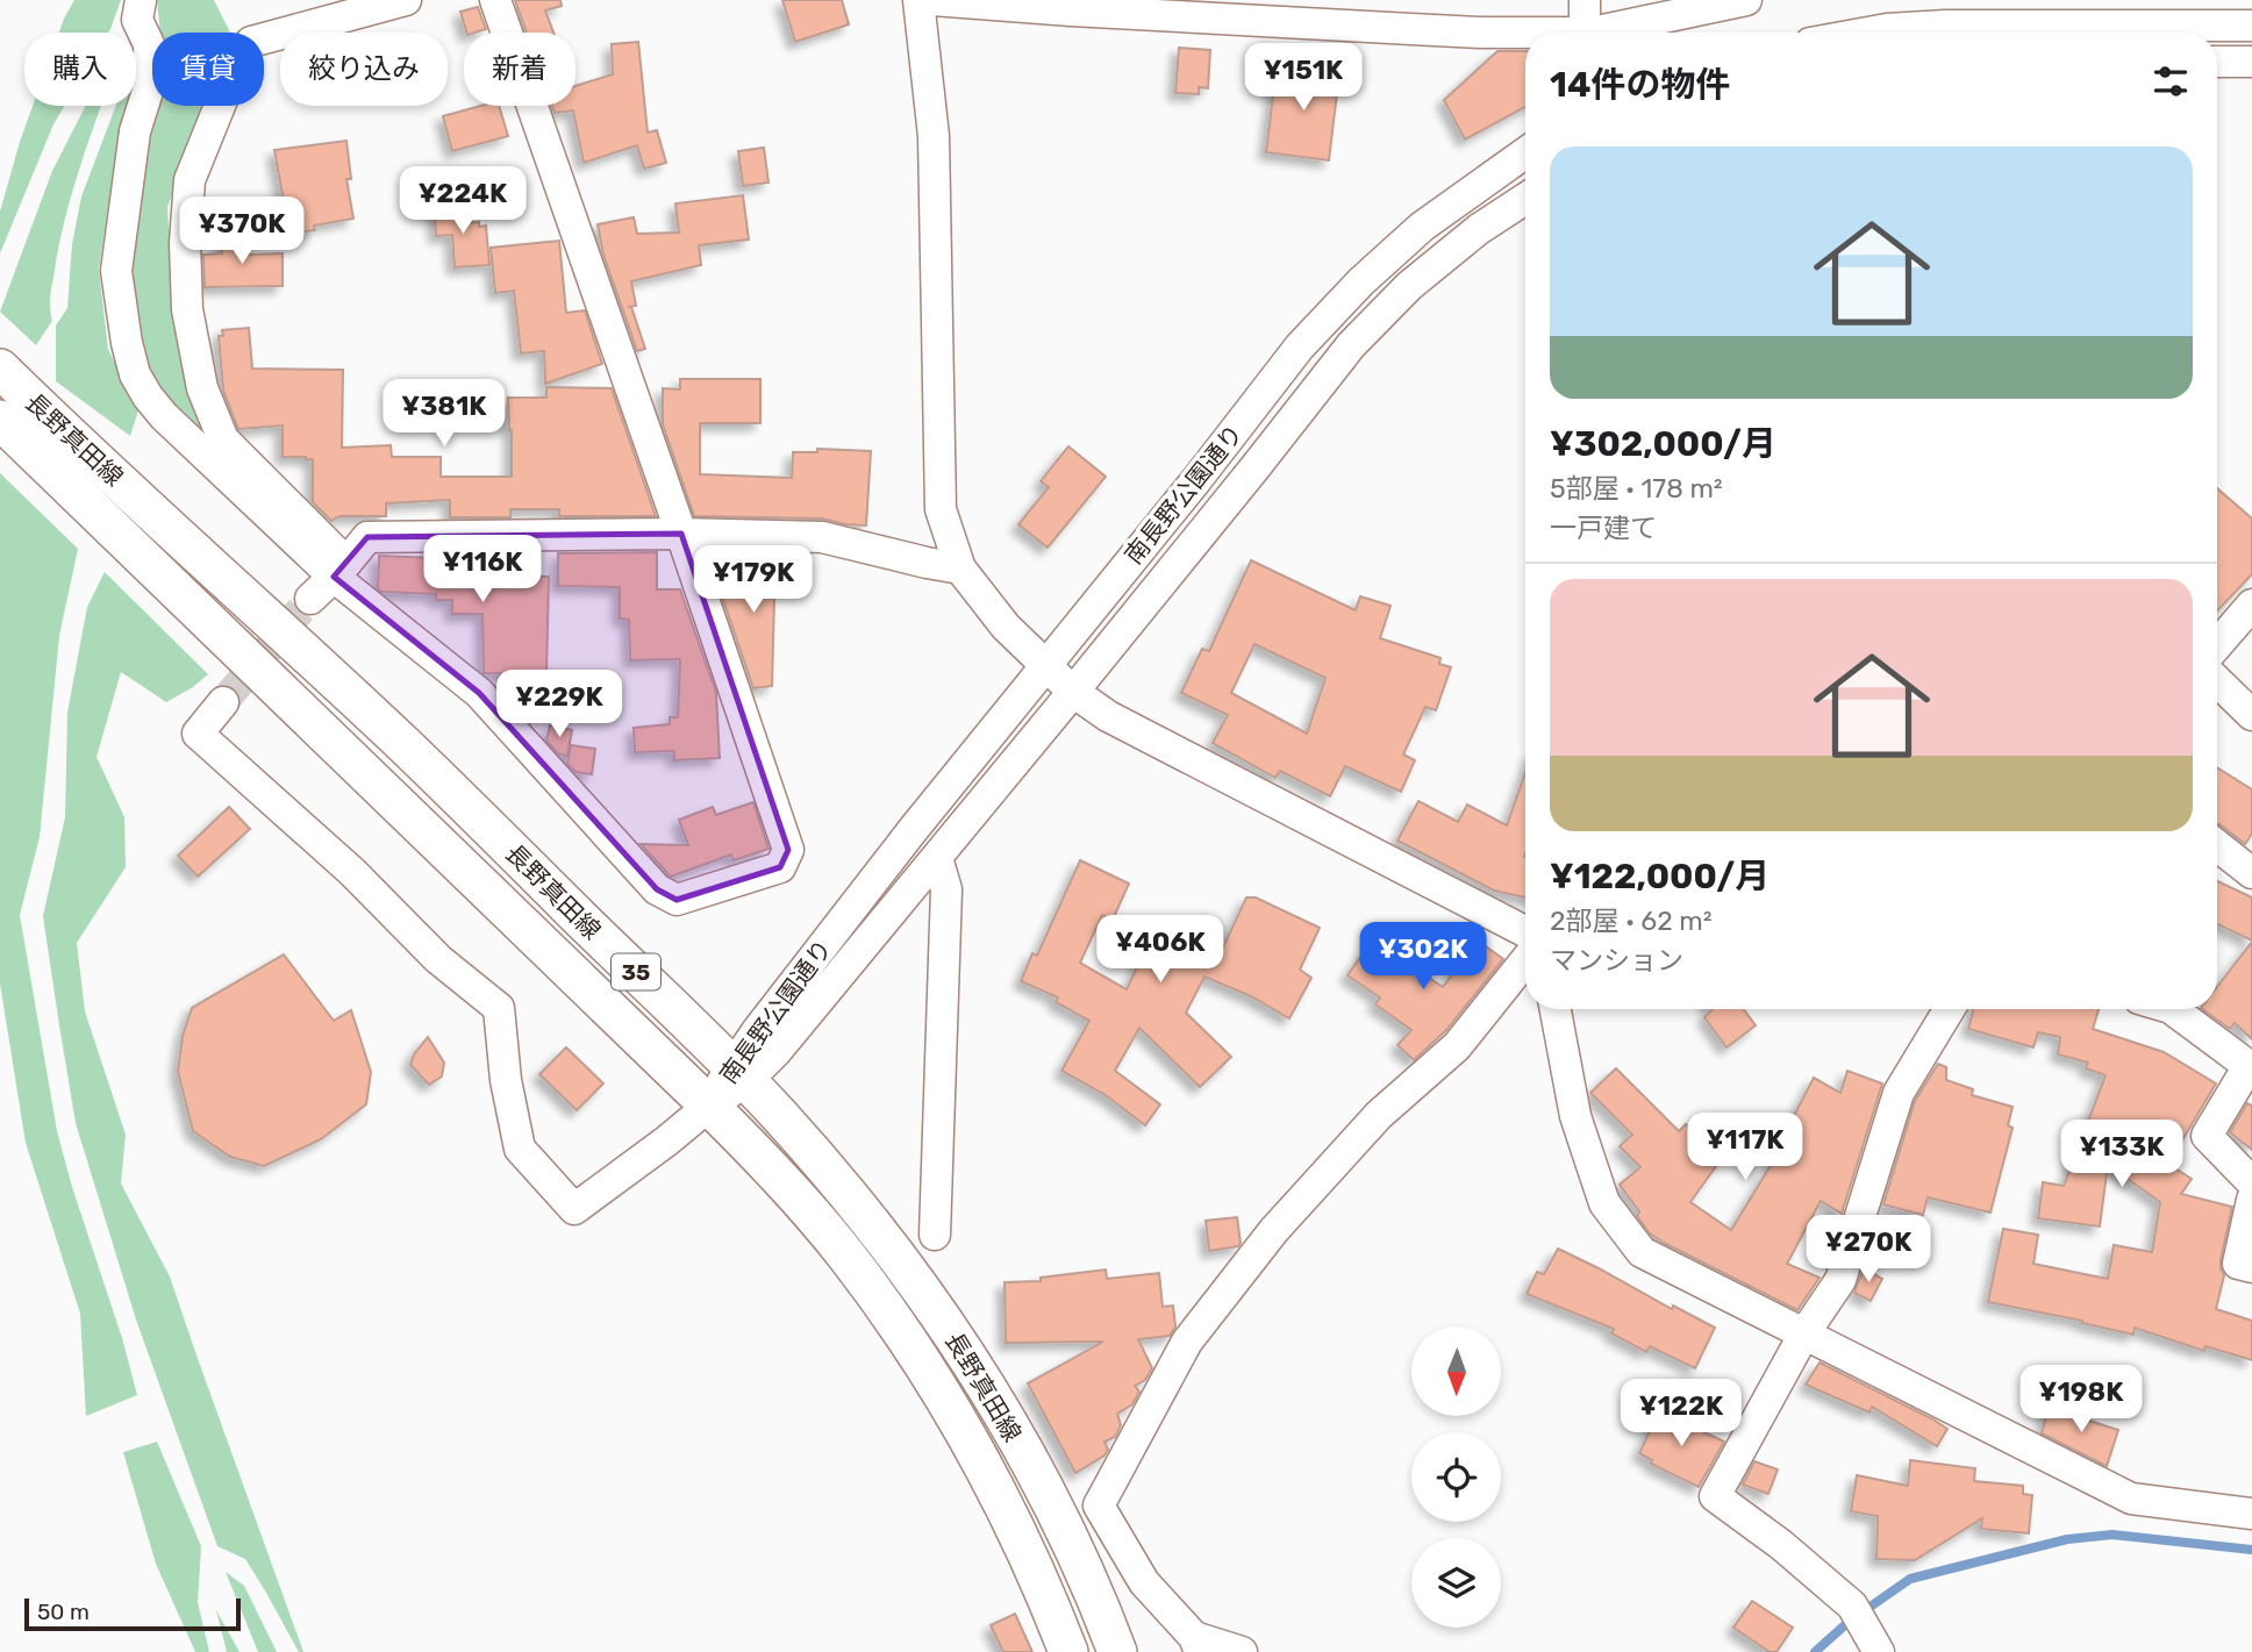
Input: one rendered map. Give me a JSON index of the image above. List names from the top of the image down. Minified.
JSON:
{"streets":{"main road":["長野真田線","35"],"street":["南長野公園通り"]},"crossings":[["長野真田線","南長野公園通り"]],"scale_bar":"50 m","north":"bottom","page":{"chip":["購入","賃貸","絞り込み","新着"],"heading":"14件の物件","price":["¥151K","¥224K","¥370K","¥381K","¥116K","¥179K","¥229K","¥406K","¥302K","¥117K","¥133K","¥270K","¥198K","¥122K"],"list":[{"name":"¥302,000/月","note":"5部屋 · 178 m² · 一戸建て"},{"name":"¥122,000/月","note":"2部屋 · 62 m² · マンション"}],"scale":"50 m"}}
